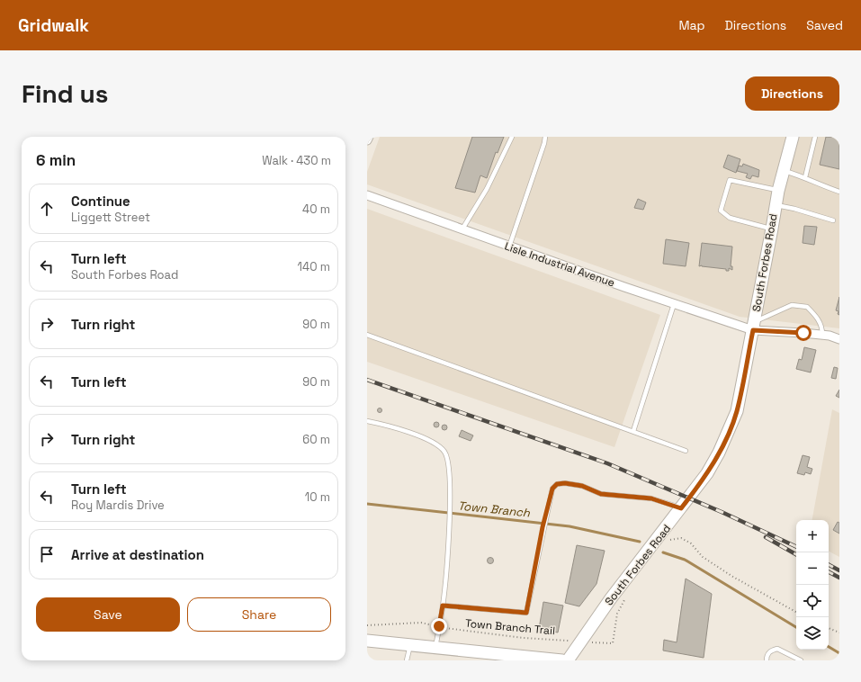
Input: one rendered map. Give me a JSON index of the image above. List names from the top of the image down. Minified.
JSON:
{"streets":{"main road":["South Forbes Road"],"street":["Lisle Industrial Avenue"],"path":["Town Branch Trail"]},"crossings":[["South Forbes Road","Lisle Industrial Avenue"]],"water":["Town Branch"],"page":{"header":"Gridwalk","nav":["Map","Directions","Saved"],"buttons":["Directions",["Save","Share"]],"title":"Find us","heading":["6 min","Walk · 430 m"],"list":[["Continue","Liggett Street","40 m"],["Turn left","South Forbes Road","140 m"],["Turn right","90 m"],["Turn left","90 m"],["Turn right","60 m"],["Turn left","Roy Mardis Drive","10 m"],"Arrive at destination"],"map_buttons":["+","−"]}}
